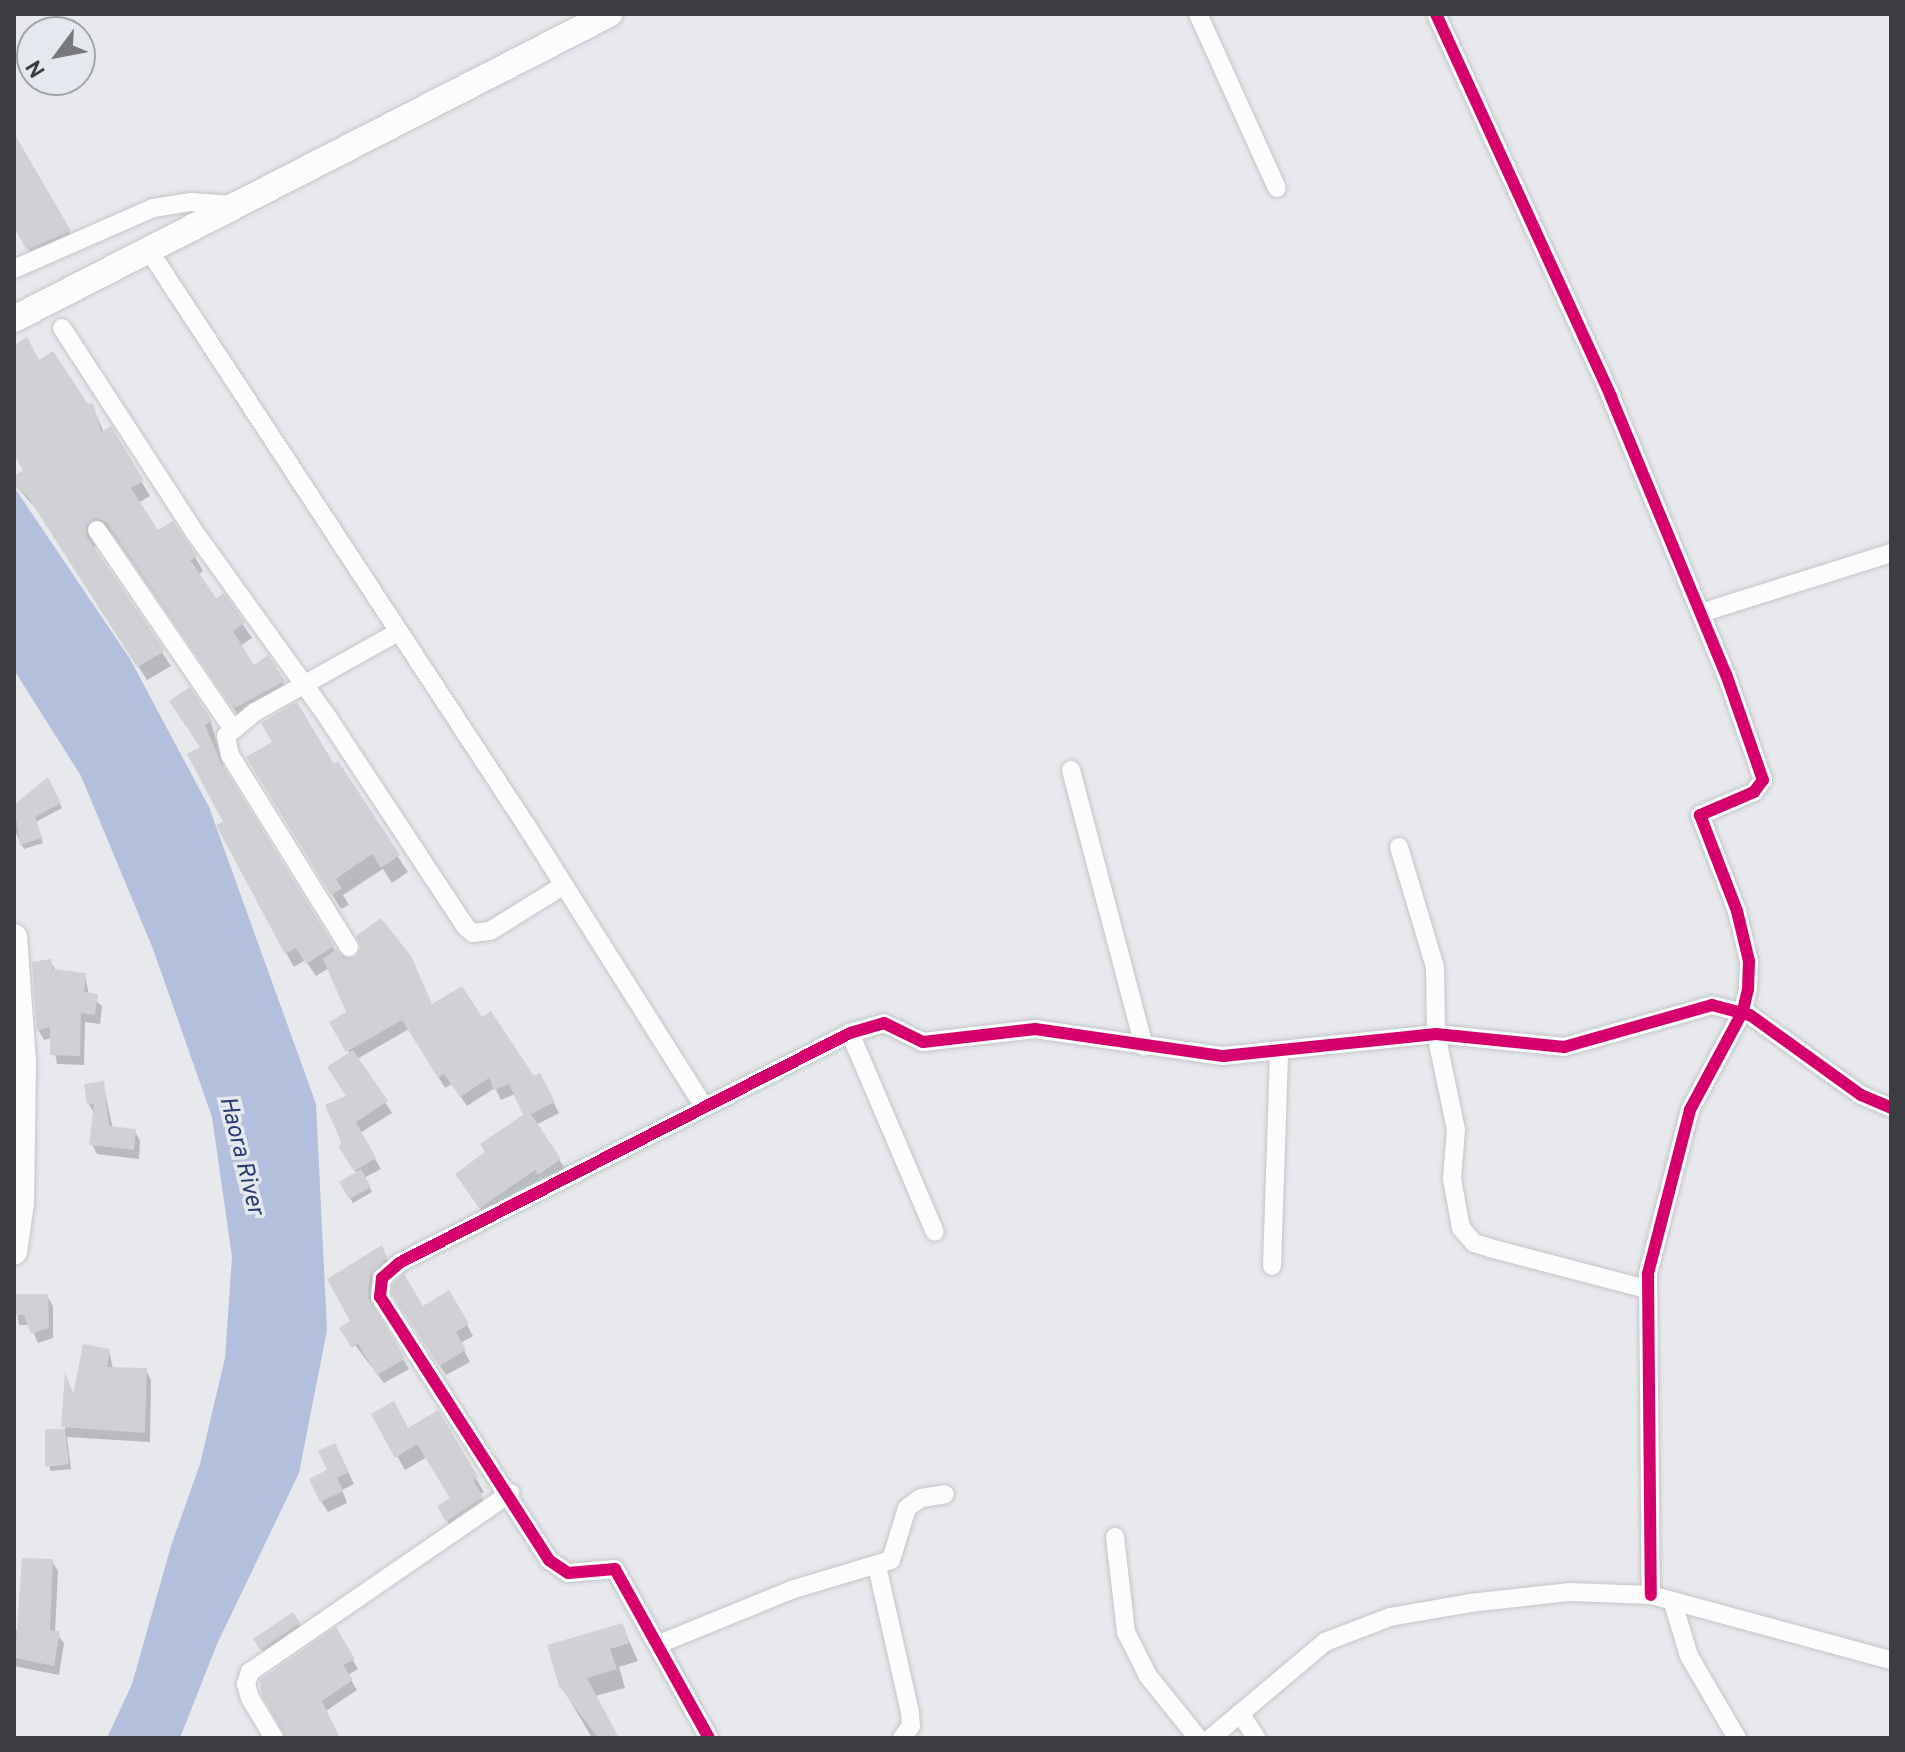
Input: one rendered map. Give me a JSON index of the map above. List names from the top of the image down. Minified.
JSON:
{"water":["Haora River"],"north":"bottom left"}
